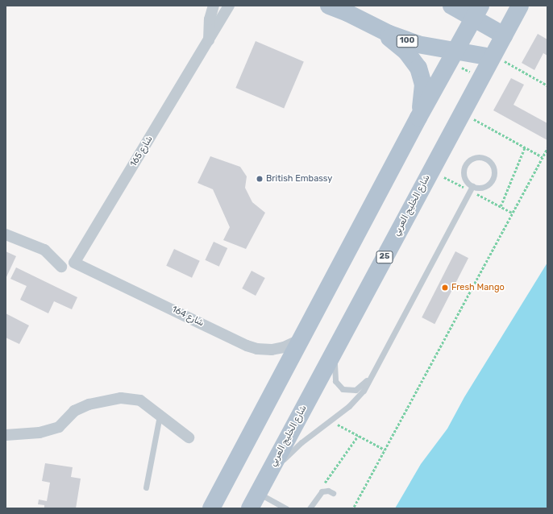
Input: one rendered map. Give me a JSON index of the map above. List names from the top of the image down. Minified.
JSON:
{"streets":{"main road":["100","شارع الخليج العربي","25"],"street":["شارع 165","شارع 164"]},"crossings":[["100","شارع الخليج العربي"],["شارع 165","شارع 164"]],"places":["British Embassy","Fresh Mango"]}
